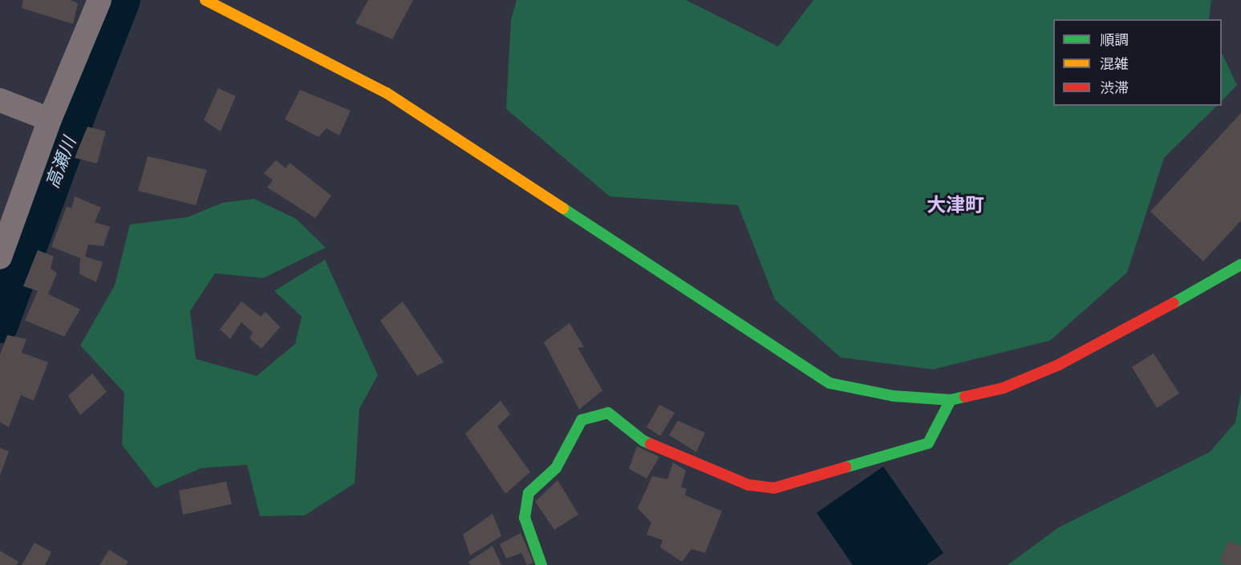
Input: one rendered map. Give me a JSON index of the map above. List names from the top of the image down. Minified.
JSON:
{"districts":["大津町"],"water":["高瀬川"],"legend":["順調","混雑","渋滞"]}
